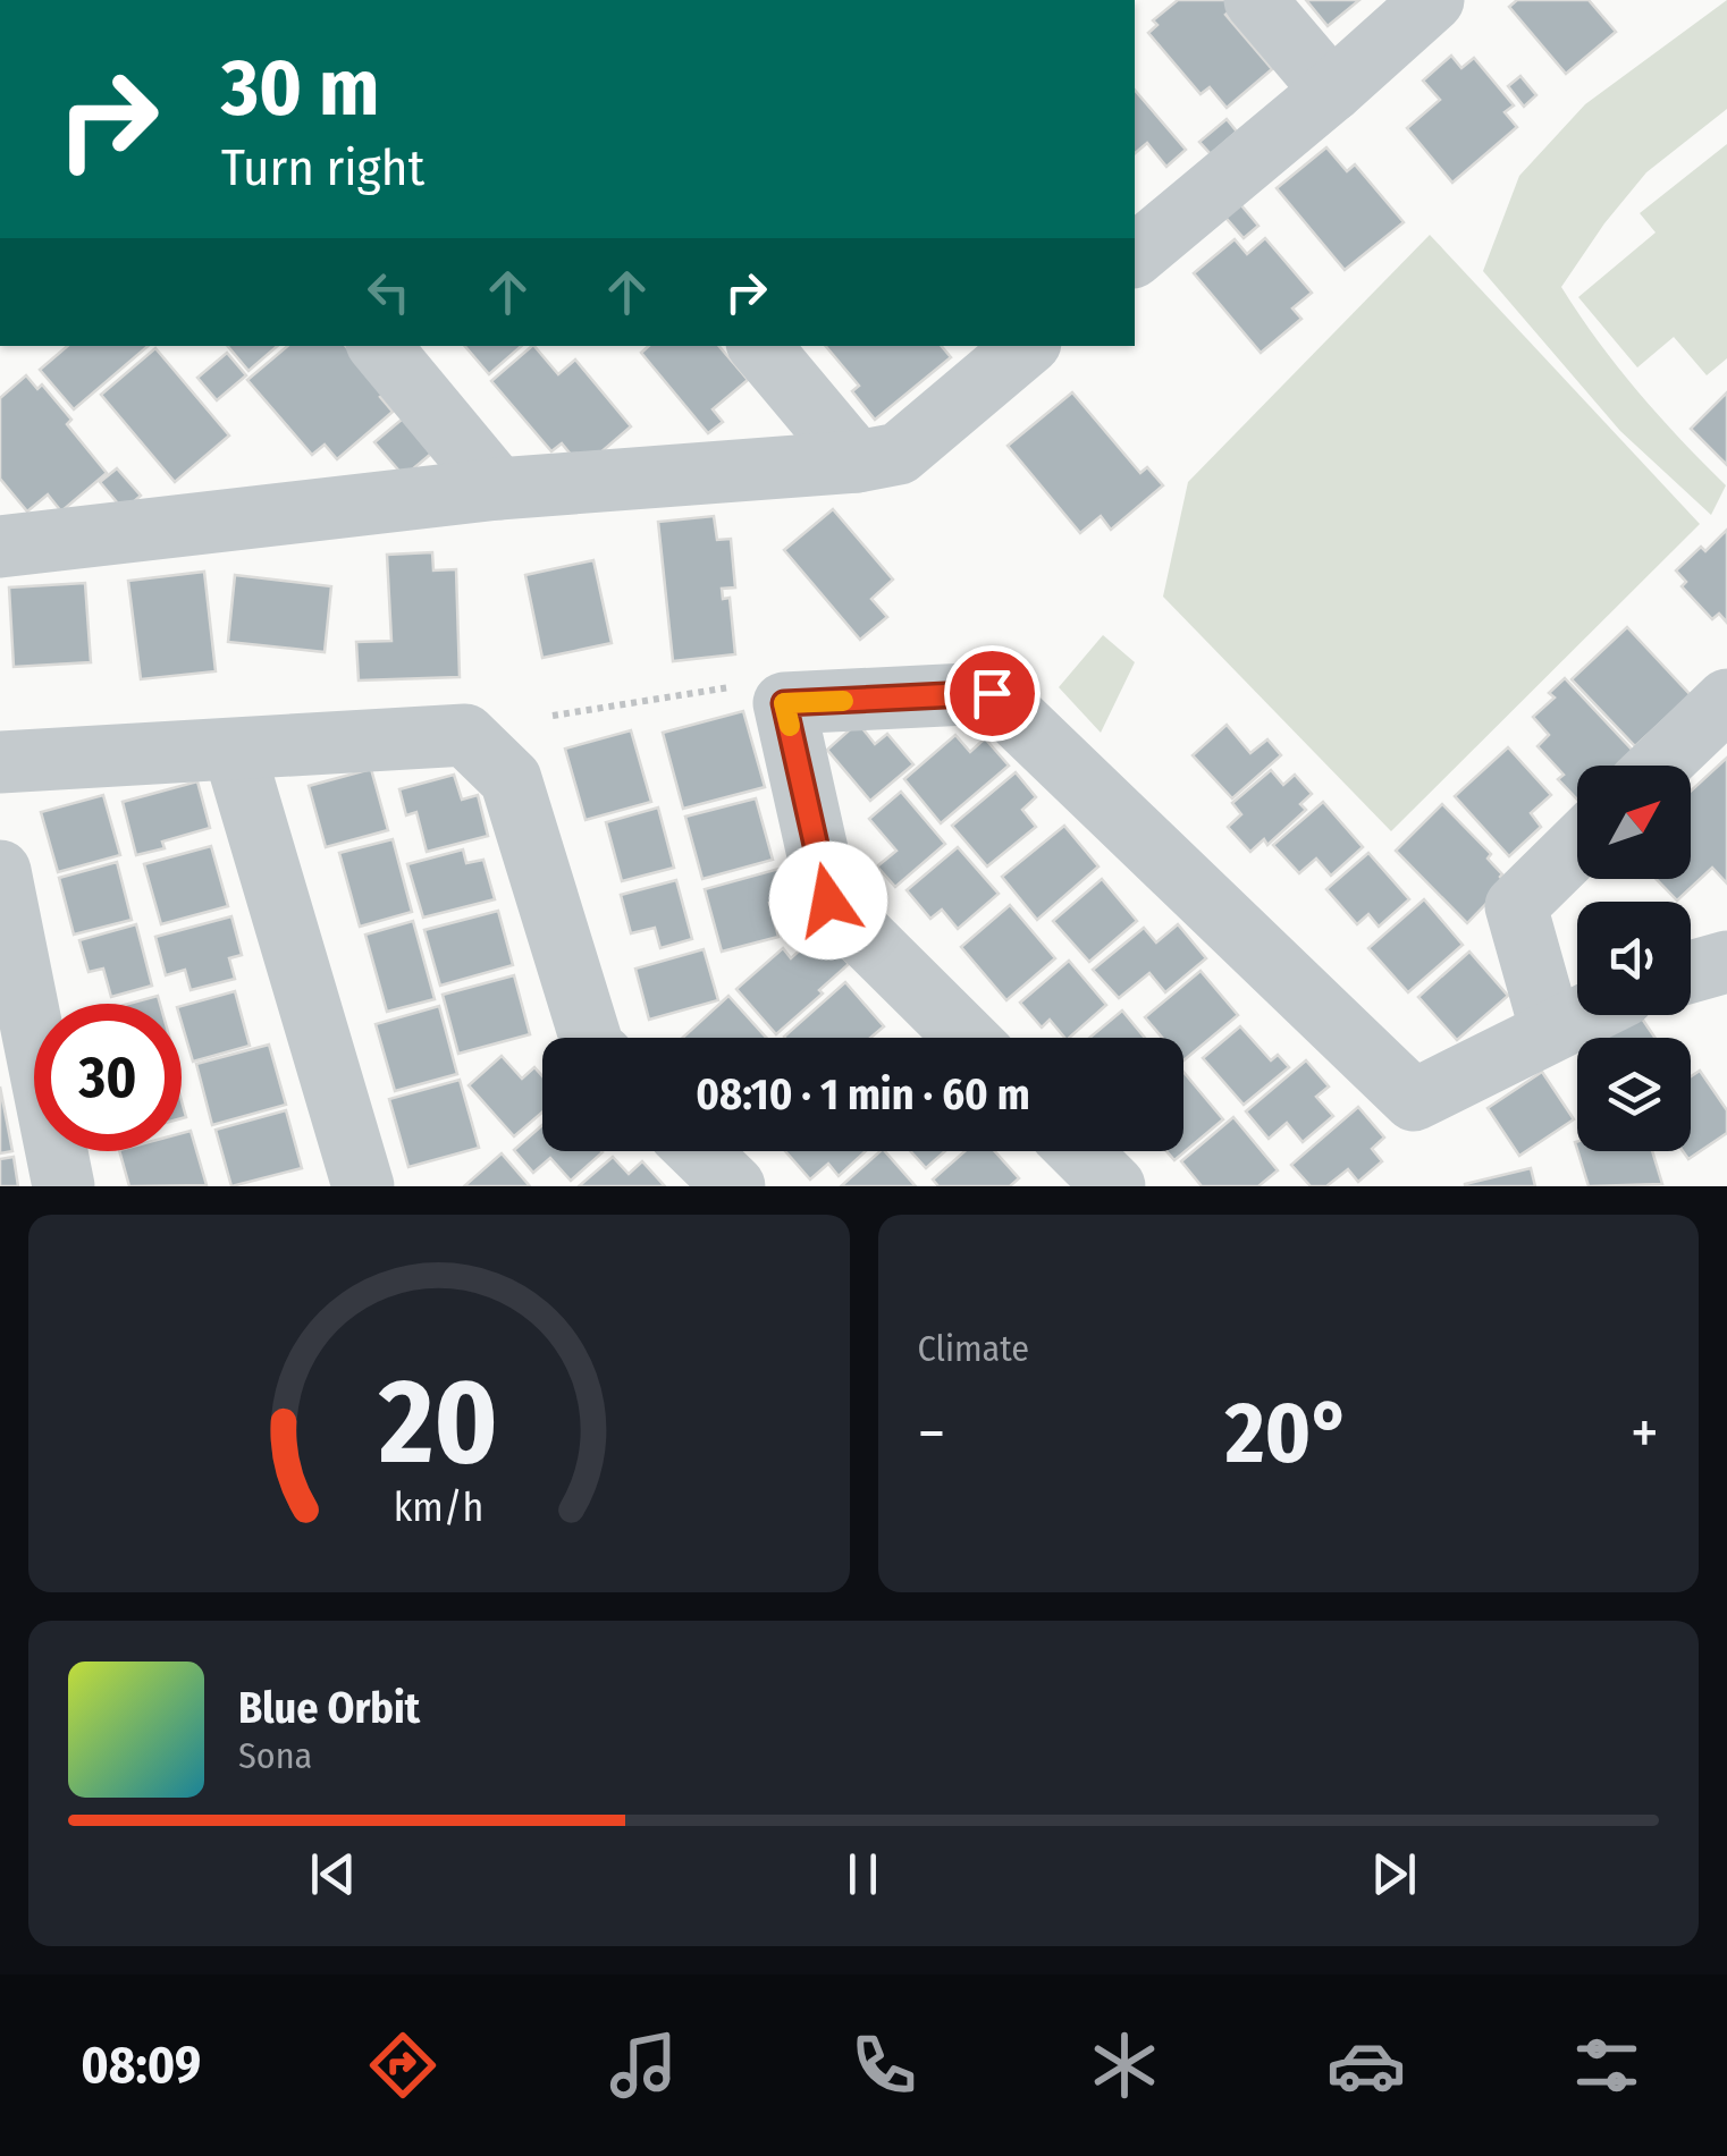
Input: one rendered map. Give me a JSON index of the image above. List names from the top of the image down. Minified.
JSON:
{"north":"top right","page":{"turn":["30 m","Turn right"],"limit":"30","trip":"08:10 · 1 min · 60 m","tile":"Climate","heat":["−","20°","+"],"song":["Blue Orbit","Sona"],"tabs":"08:09","gauge":["20","km/h"]}}
